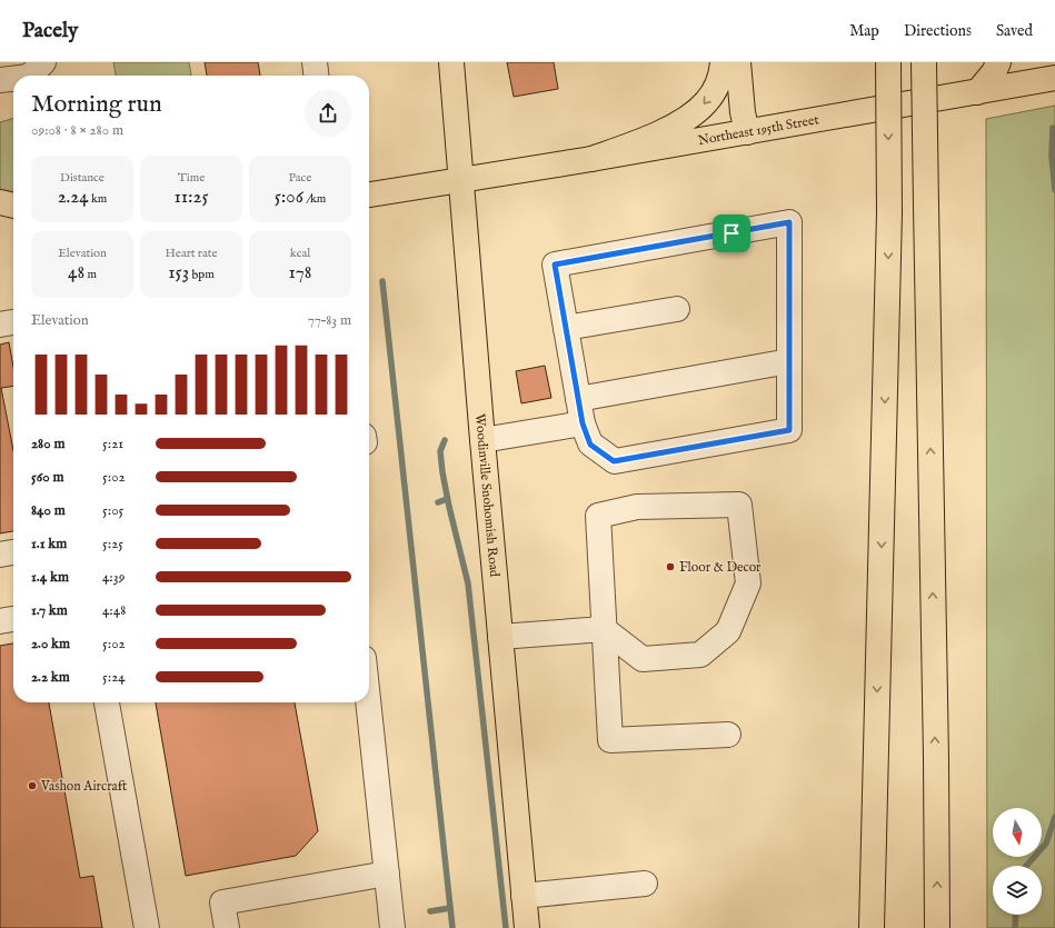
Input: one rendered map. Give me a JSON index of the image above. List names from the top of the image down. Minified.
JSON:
{"streets":{"main road":["Northeast 195th Street","Woodinville Snohomish Road"]},"crossings":[["Northeast 195th Street","Woodinville Snohomish Road"]],"places":["Floor & Decor","Vashon Aircraft"],"north":"bottom","page":{"header":"Pacely","nav":["Map","Directions","Saved"],"heading":["Morning run","09:08 · 8 × 280 m"],"stats":[["Distance","2.24 km"],["Time","11:25"],["Pace","5:06 /km"],["Elevation","48 m"],["Heart rate","153 bpm"],["kcal","178"]],"chart":["Elevation","77–83 m"],"list":[{"name":"280 m","note":"5:21"},{"name":"560 m","note":"5:02"},{"name":"840 m","note":"5:05"},{"name":"1.1 km","note":"5:25"},{"name":"1.4 km","note":"4:39"},{"name":"1.7 km","note":"4:48"},{"name":"2.0 km","note":"5:02"},{"name":"2.2 km","note":"5:24"}]}}
